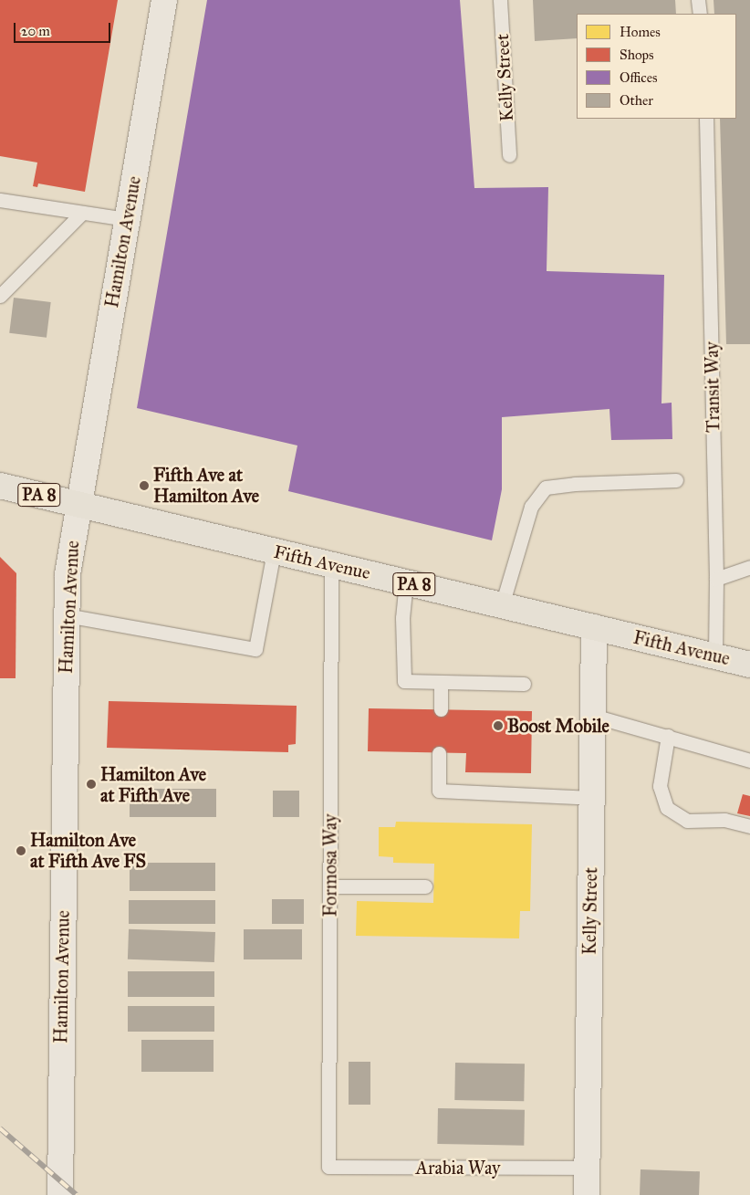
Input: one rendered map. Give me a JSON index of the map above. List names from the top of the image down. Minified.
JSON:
{"streets":{"highway":["PA 8","Fifth Avenue"],"street":["Kelly Street","Hamilton Avenue"],"lane":["Transit Way","Formosa Way","Arabia Way"]},"crossings":[["Kelly Street","Fifth Avenue"],["Kelly Street","Arabia Way"],["Hamilton Avenue","Fifth Avenue"],["Transit Way","Fifth Avenue"],["Fifth Avenue","Formosa Way"],["Formosa Way","Arabia Way"]],"places":["Fifth Ave at Hamilton Ave","Boost Mobile","Hamilton Ave at Fifth Ave","Hamilton Ave at Fifth Ave FS"],"legend":["Homes","Shops","Offices","Other"],"scale_bar":"20 m"}
